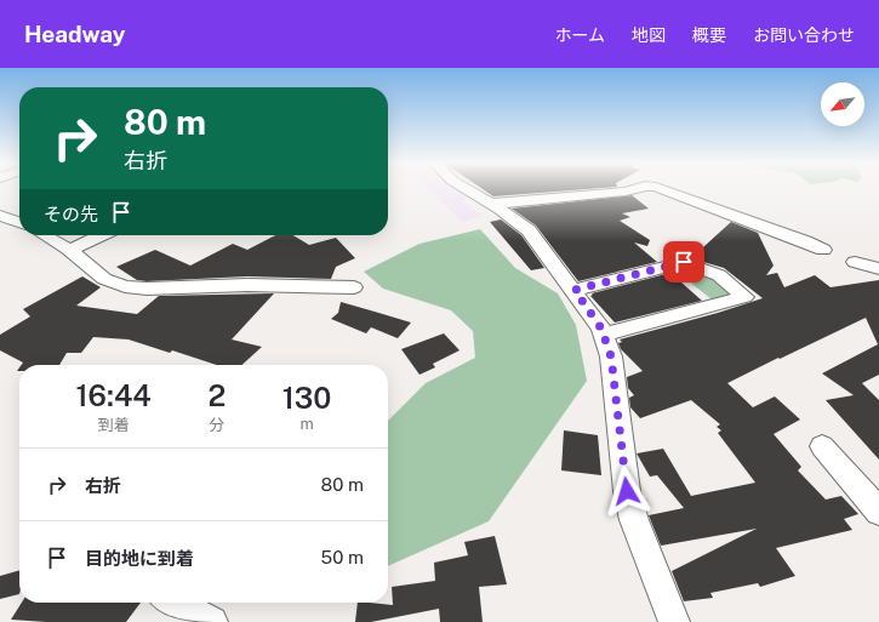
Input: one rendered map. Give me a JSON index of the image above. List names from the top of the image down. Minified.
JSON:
{"north":"bottom left","page":{"header":"Headway","nav":["ホーム","地図","概要","お問い合わせ"],"turn":["80 m","右折"],"then":"その先","eta":["16:44","到着","2","分","130","m"],"list":[{"name":"右折","value":"80 m"},{"name":"目的地に到着","value":"50 m"}]}}
